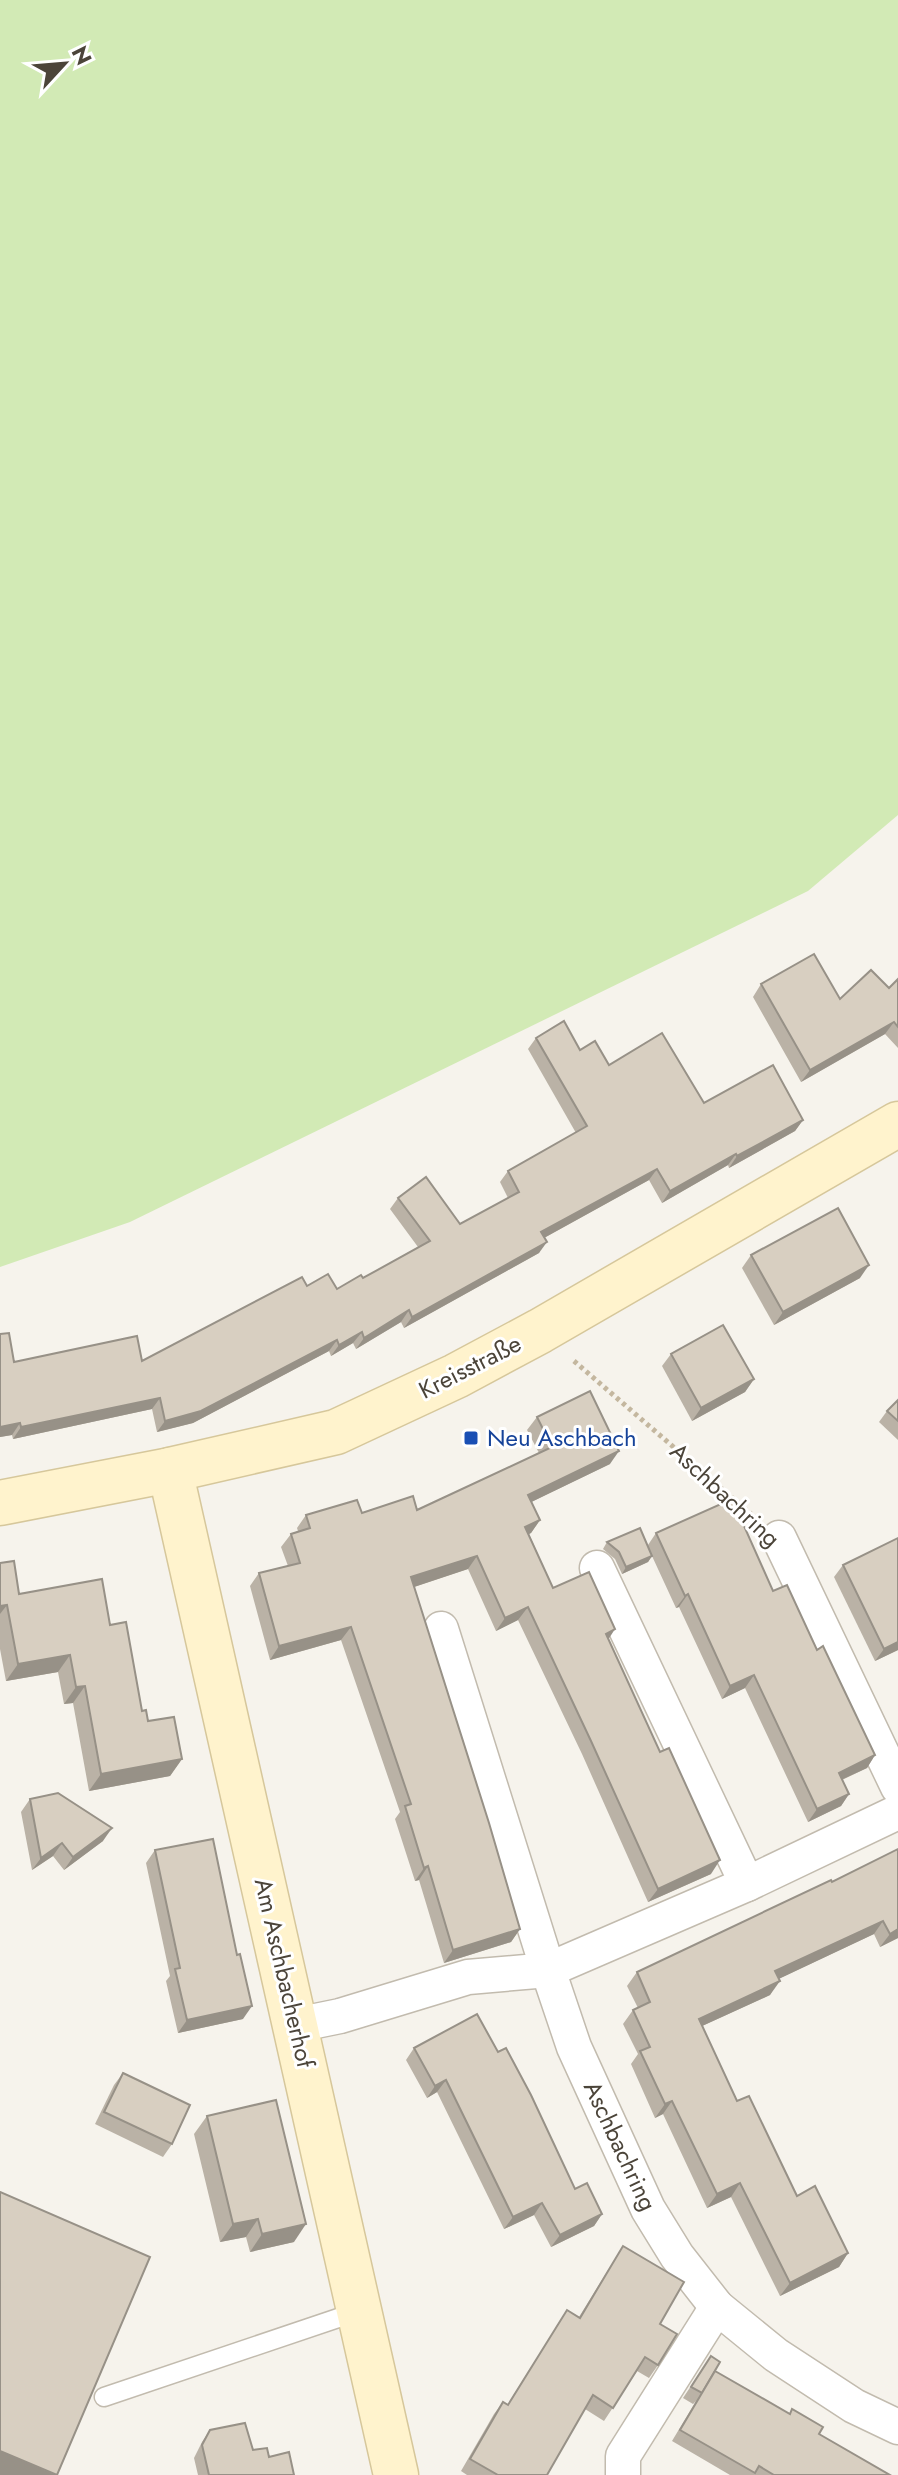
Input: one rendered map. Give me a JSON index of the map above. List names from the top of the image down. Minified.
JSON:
{"streets":{"street":["Kreisstraße","Aschbachring","Am Aschbacherhof"]},"crossings":[["Kreisstraße","Aschbachring"],["Kreisstraße","Am Aschbacherhof"]],"places":{"transit":["Neu Aschbach"]},"north":"top right"}
